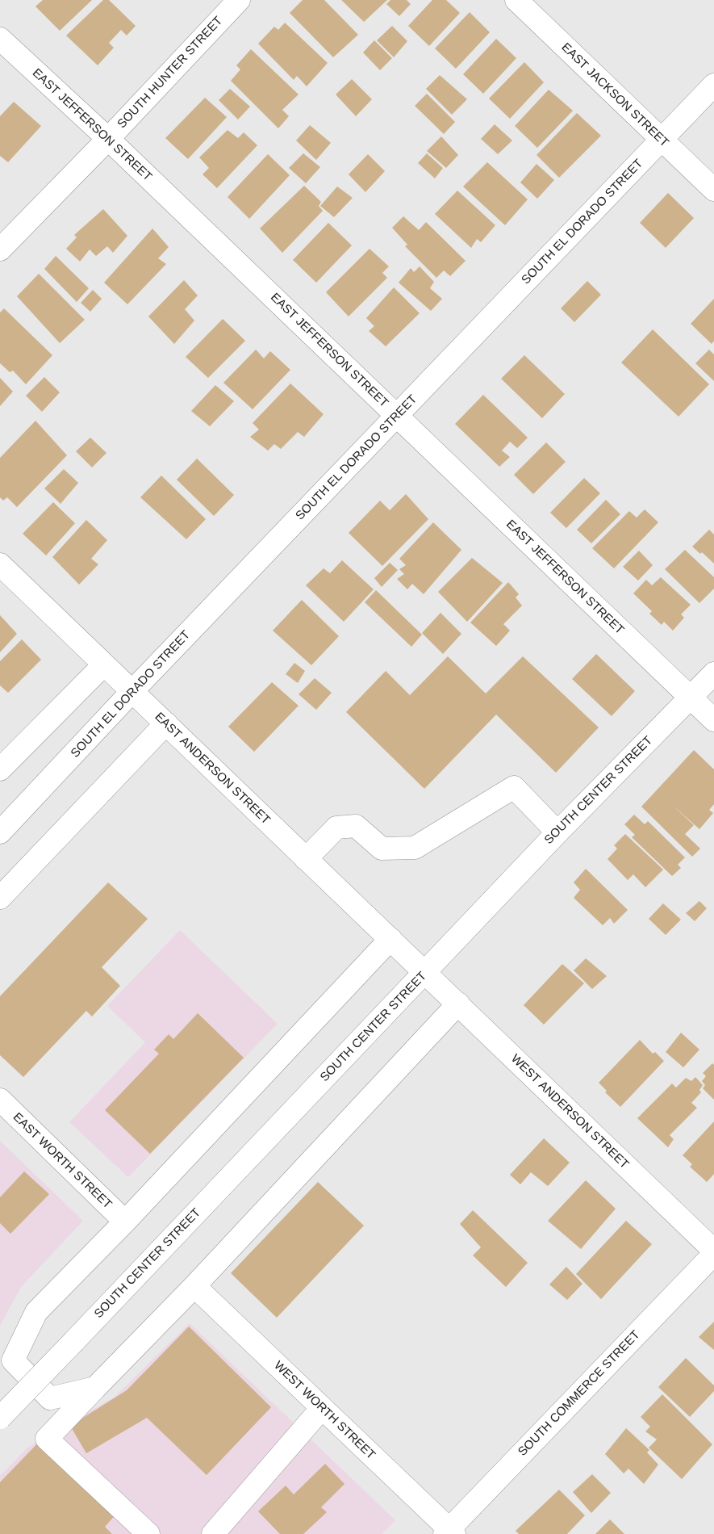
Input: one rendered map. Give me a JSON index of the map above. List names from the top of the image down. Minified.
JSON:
{"streets":{"street":["SOUTH HUNTER STREET","EAST JACKSON STREET","EAST JEFFERSON STREET","SOUTH EL DORADO STREET","EAST ANDERSON STREET","SOUTH CENTER STREET","WEST ANDERSON STREET","EAST WORTH STREET","SOUTH COMMERCE STREET","WEST WORTH STREET"]},"crossings":[["SOUTH HUNTER STREET","EAST JEFFERSON STREET"],["EAST JACKSON STREET","SOUTH EL DORADO STREET"],["EAST JEFFERSON STREET","SOUTH EL DORADO STREET"],["EAST JEFFERSON STREET","SOUTH CENTER STREET"],["SOUTH EL DORADO STREET","EAST ANDERSON STREET"],["EAST ANDERSON STREET","SOUTH CENTER STREET"],["EAST ANDERSON STREET","WEST ANDERSON STREET"],["SOUTH CENTER STREET","WEST ANDERSON STREET"],["WEST ANDERSON STREET","SOUTH COMMERCE STREET"],["SOUTH COMMERCE STREET","WEST WORTH STREET"]]}
